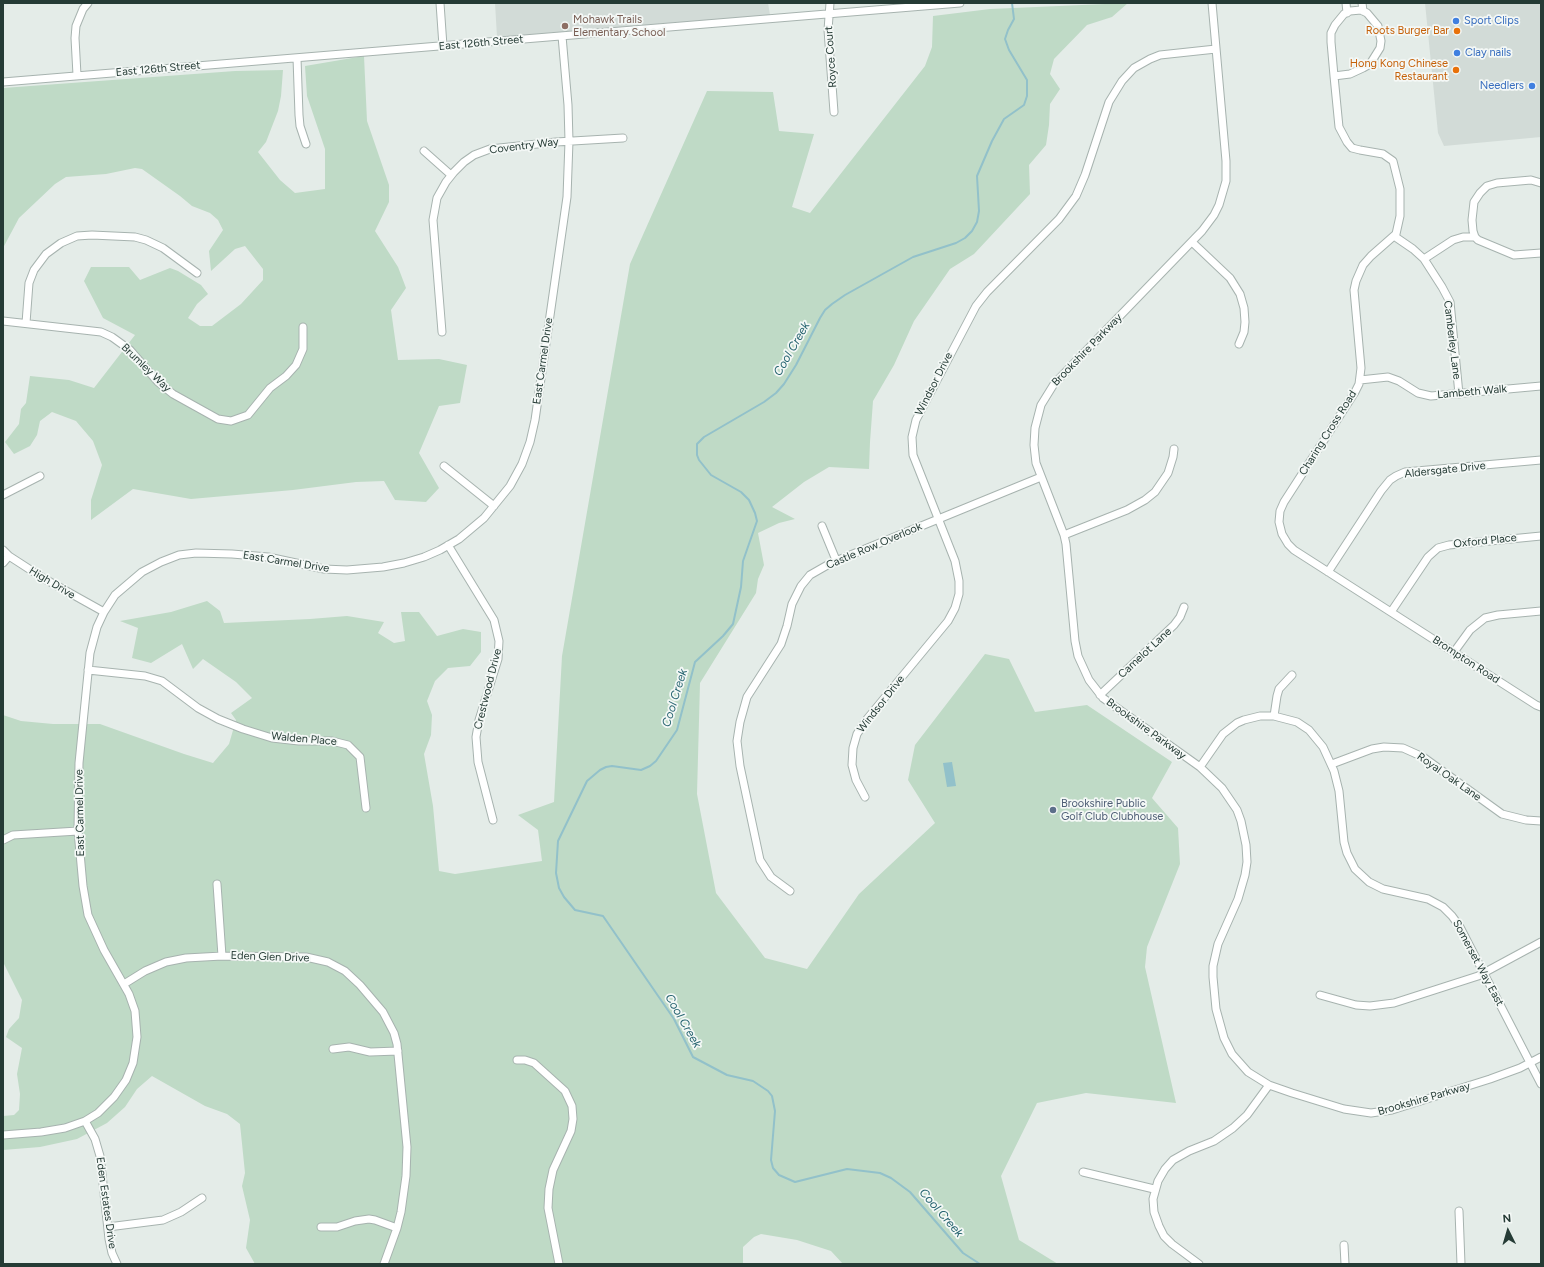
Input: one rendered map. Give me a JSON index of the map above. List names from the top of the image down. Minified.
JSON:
{"streets":{"street":["East 126th Street","Royce Court","Coventry Way","Camberley Lane","Brookshire Parkway","East Carmel Drive","Brumley Way","Windsor Drive","Lambeth Walk","Charing Cross Road","Aldersgate Drive","Oxford Place","Castle Row Overlook","High Drive","Camelot Lane","Brompton Road","Crestwood Drive","Walden Place","Royal Oak Lane","Eden Glen Drive","Somerset Way East","Eden Estates Drive"]},"crossings":[["East 126th Street","Royce Court"],["East 126th Street","East Carmel Drive"],["Coventry Way","East Carmel Drive"],["Camberley Lane","Lambeth Walk"],["Camberley Lane","Charing Cross Road"],["Brookshire Parkway","Windsor Drive"],["Brookshire Parkway","Castle Row Overlook"],["Brookshire Parkway","Camelot Lane"],["Brookshire Parkway","Somerset Way East"],["East Carmel Drive","High Drive"],["East Carmel Drive","Crestwood Drive"],["East Carmel Drive","Walden Place"],["East Carmel Drive","Eden Glen Drive"],["East Carmel Drive","Eden Estates Drive"],["Windsor Drive","Castle Row Overlook"],["Lambeth Walk","Charing Cross Road"],["Charing Cross Road","Aldersgate Drive"],["Charing Cross Road","Oxford Place"],["Charing Cross Road","Brompton Road"],["Oxford Place","Brompton Road"],["Royal Oak Lane","Somerset Way East"]],"water":["Cool Creek"],"places":["Sport Clips","Mohawk Trails Elementary School","Roots Burger Bar","Clay nails","Hong Kong Chinese Restaurant","Needlers","Brookshire Public Golf Club Clubhouse"],"north":"top"}
